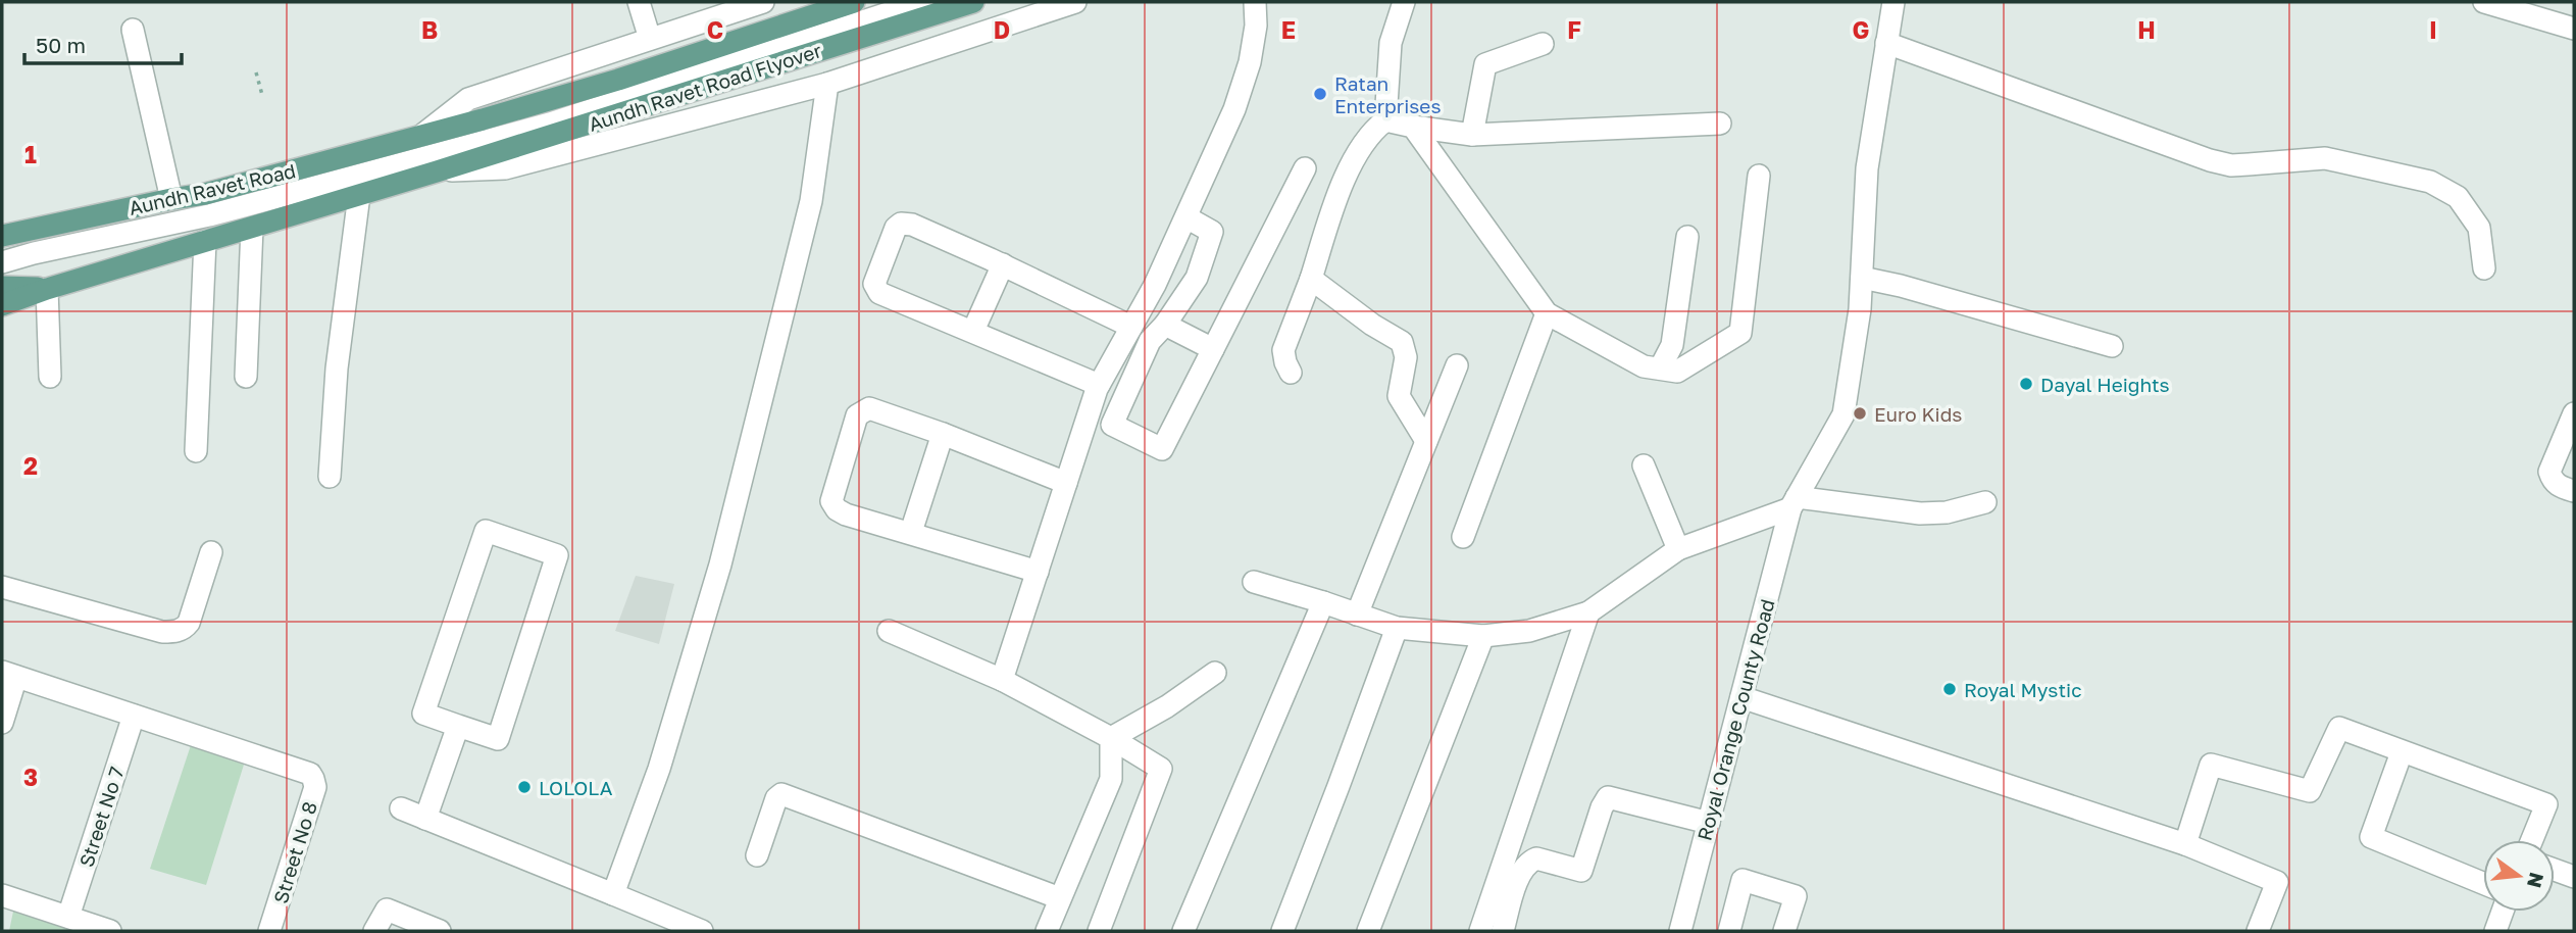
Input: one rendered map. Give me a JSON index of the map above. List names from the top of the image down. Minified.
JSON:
{"streets":{"main road":["Aundh Ravet Road Flyover","Aundh Ravet Road"],"street":["Royal Orange County Road","Street No 7","Street No 8"]},"crossings":[["Aundh Ravet Road Flyover","Aundh Ravet Road"],["Street No 7","Street No 8"]],"places":["Ratan Enterprises","Dayal Heights","Euro Kids","Royal Mystic","LOLOLA"],"scale_bar":"50 m","north":"right","grid":{"columns":["B","C","D","E","F","G","H","I"],"rows":["1","2","3"]}}
